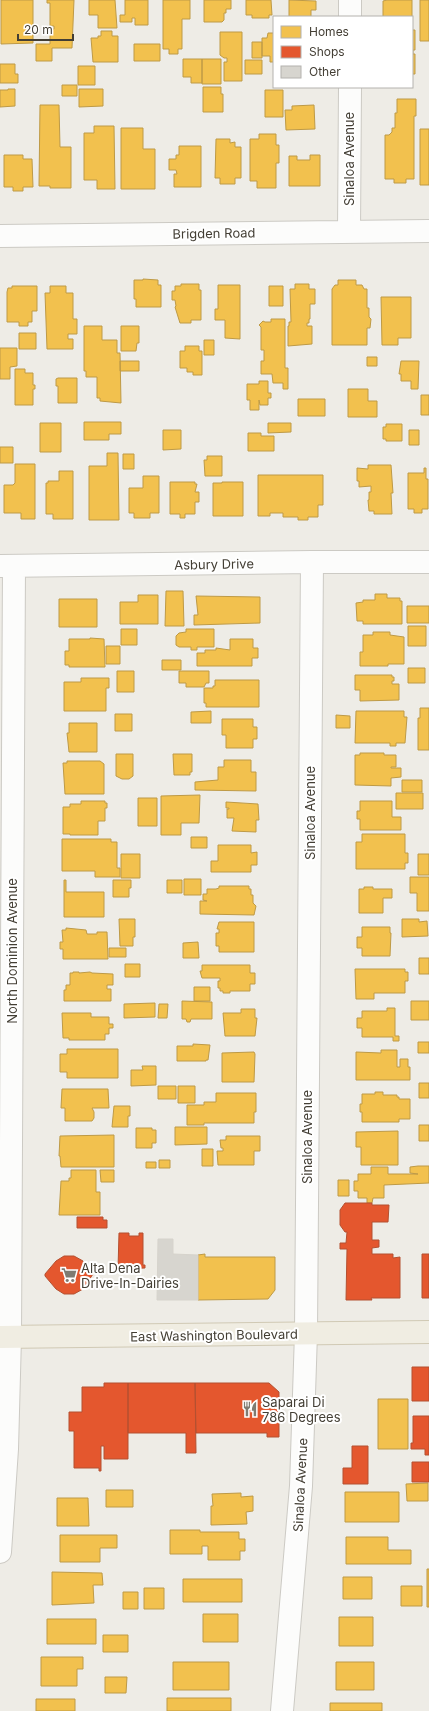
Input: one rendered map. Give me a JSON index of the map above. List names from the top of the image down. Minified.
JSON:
{"streets":{"main road":["East Washington Boulevard"],"street":["Sinaloa Avenue","Brigden Road","Asbury Drive","North Dominion Avenue"]},"crossings":[["Sinaloa Avenue","Brigden Road"],["Sinaloa Avenue","Asbury Drive"],["Sinaloa Avenue","East Washington Boulevard"],["Asbury Drive","North Dominion Avenue"],["North Dominion Avenue","East Washington Boulevard"]],"places":{"supermarket":["Alta Dena Drive-In-Dairies"],"restaurant":["Saparai Di 786 Degrees"]},"legend":["Homes","Shops","Other"],"scale_bar":"20 m"}
